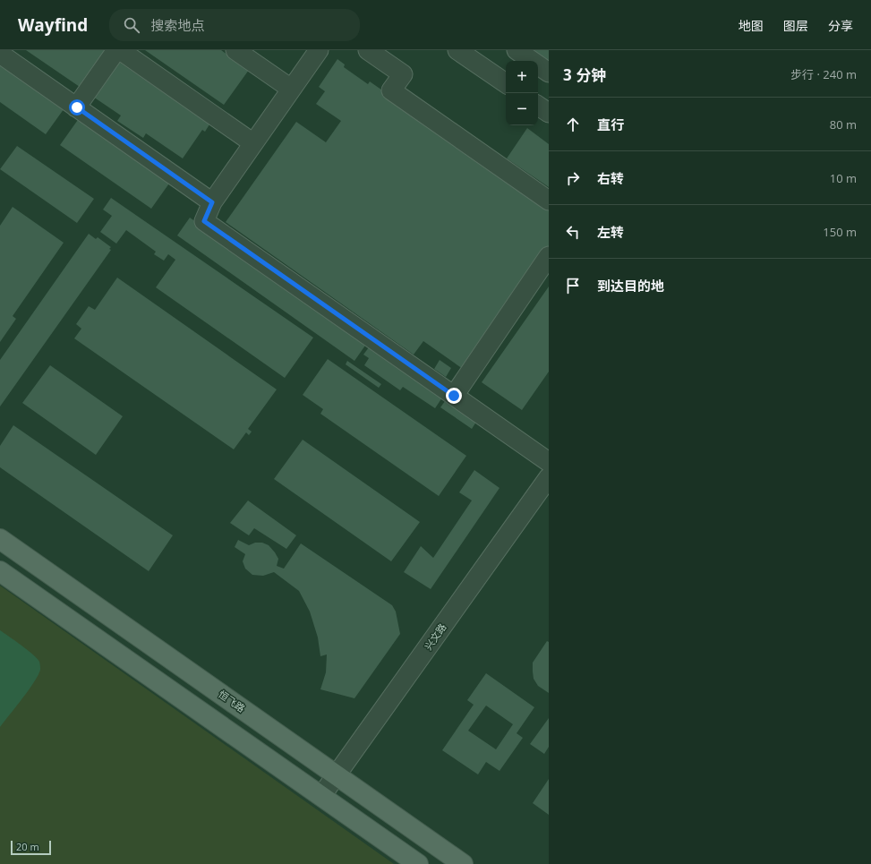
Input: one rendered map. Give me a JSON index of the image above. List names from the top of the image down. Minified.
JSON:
{"streets":{"main road":["恒飞路"],"street":["兴文路"]},"crossings":[["兴文路","恒飞路"]],"scale_bar":"20 m","page":{"header":"Wayfind","search":"搜索地点","nav":["地图","图层","分享"],"heading":["3 分钟","步行 · 240 m"],"map_buttons":["+","−"],"list":[["直行","80 m"],["右转","10 m"],["左转","150 m"],"到达目的地"],"scale":"20 m"}}
